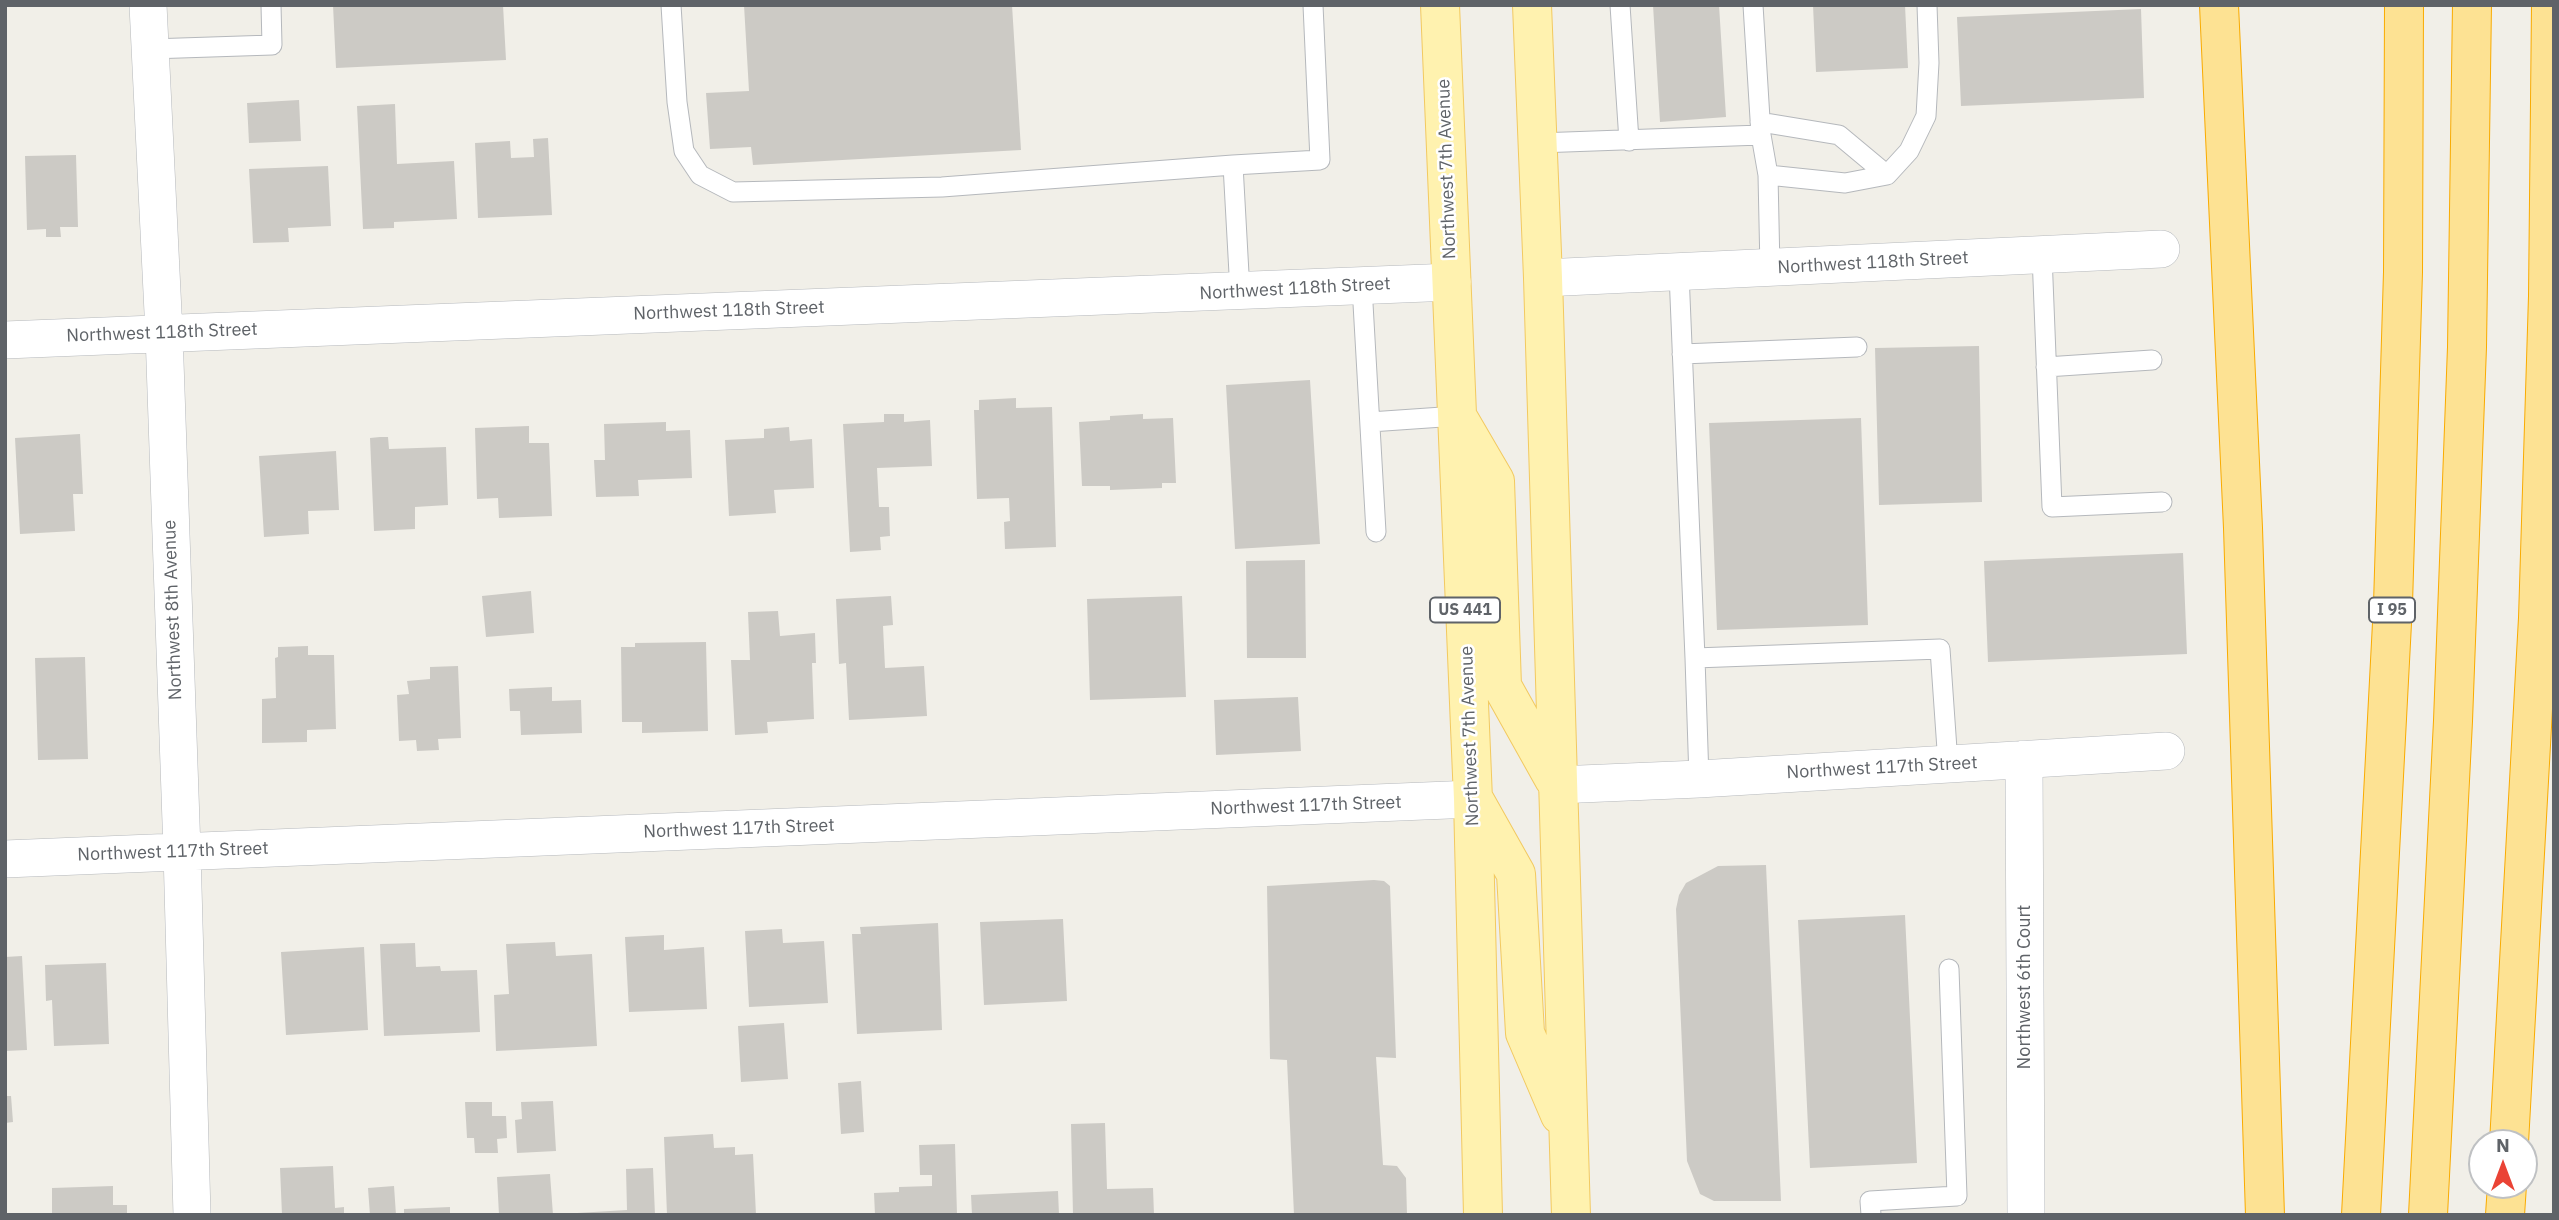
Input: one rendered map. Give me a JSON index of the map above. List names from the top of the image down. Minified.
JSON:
{"streets":{"highway":["I 95"],"main road":["Northwest 7th Avenue","US 441"],"street":["Northwest 118th Street","Northwest 8th Avenue","Northwest 117th Street","Northwest 6th Court"]},"crossings":[["Northwest 7th Avenue","Northwest 118th Street"],["Northwest 7th Avenue","Northwest 117th Street"],["Northwest 118th Street","Northwest 8th Avenue"],["Northwest 8th Avenue","Northwest 117th Street"],["Northwest 117th Street","Northwest 6th Court"]],"north":"top"}
